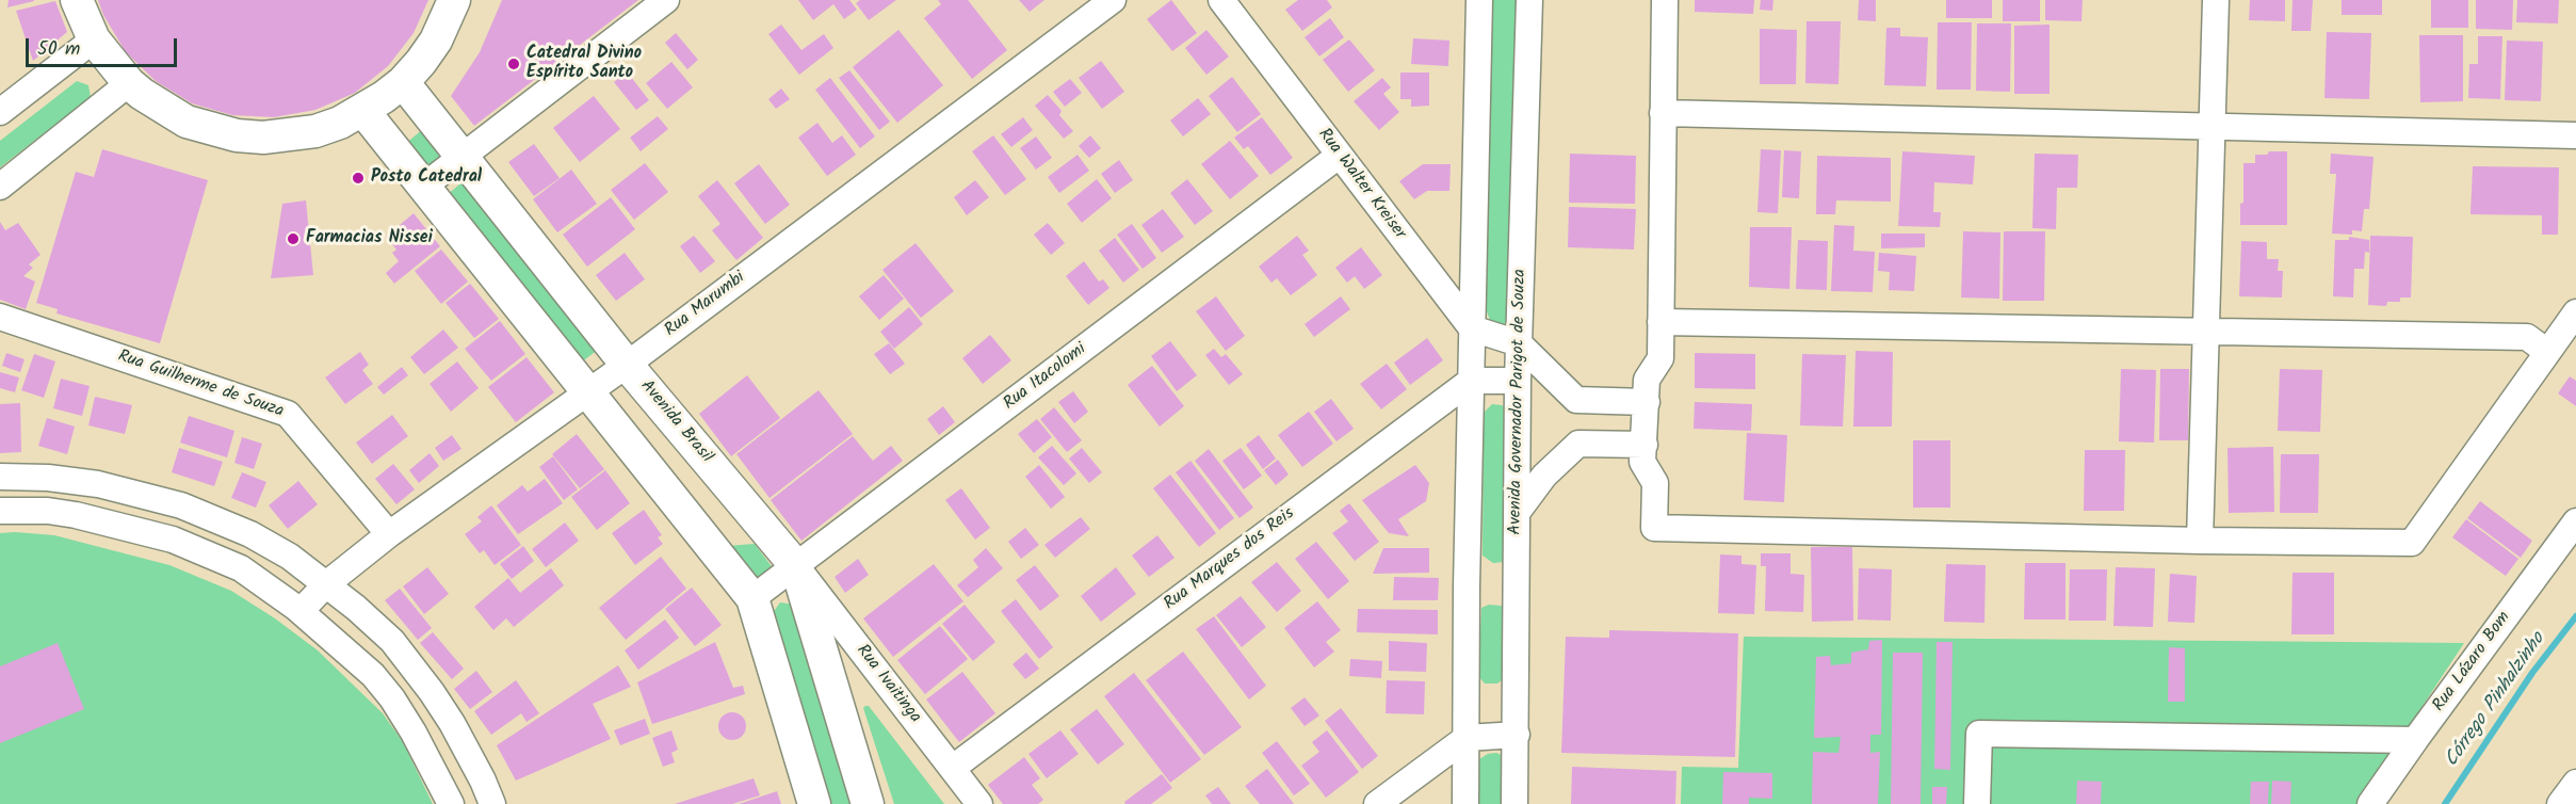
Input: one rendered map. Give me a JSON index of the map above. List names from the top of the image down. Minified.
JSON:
{"streets":{"main road":["Avenida Brasil"],"street":["Rua Walter Kreiser","Rua Marumbi","Rua Itacolomi","Rua Guilherme de Souza","Avenida Governador Parigot de Souza","Rua Marques dos Reis","Rua Lázaro Bom","Rua Ivaitinga"]},"crossings":[["Rua Walter Kreiser","Rua Itacolomi"],["Rua Marumbi","Rua Guilherme de Souza"],["Rua Marumbi","Avenida Brasil"],["Rua Itacolomi","Avenida Brasil"],["Rua Itacolomi","Rua Ivaitinga"],["Avenida Brasil","Rua Ivaitinga"],["Rua Marques dos Reis","Rua Ivaitinga"]],"water":["Córrego Pinhalzinho"],"places":["Catedral Divino Espírito Santo","Posto Catedral","Farmacias Nissei"],"scale_bar":"50 m"}
